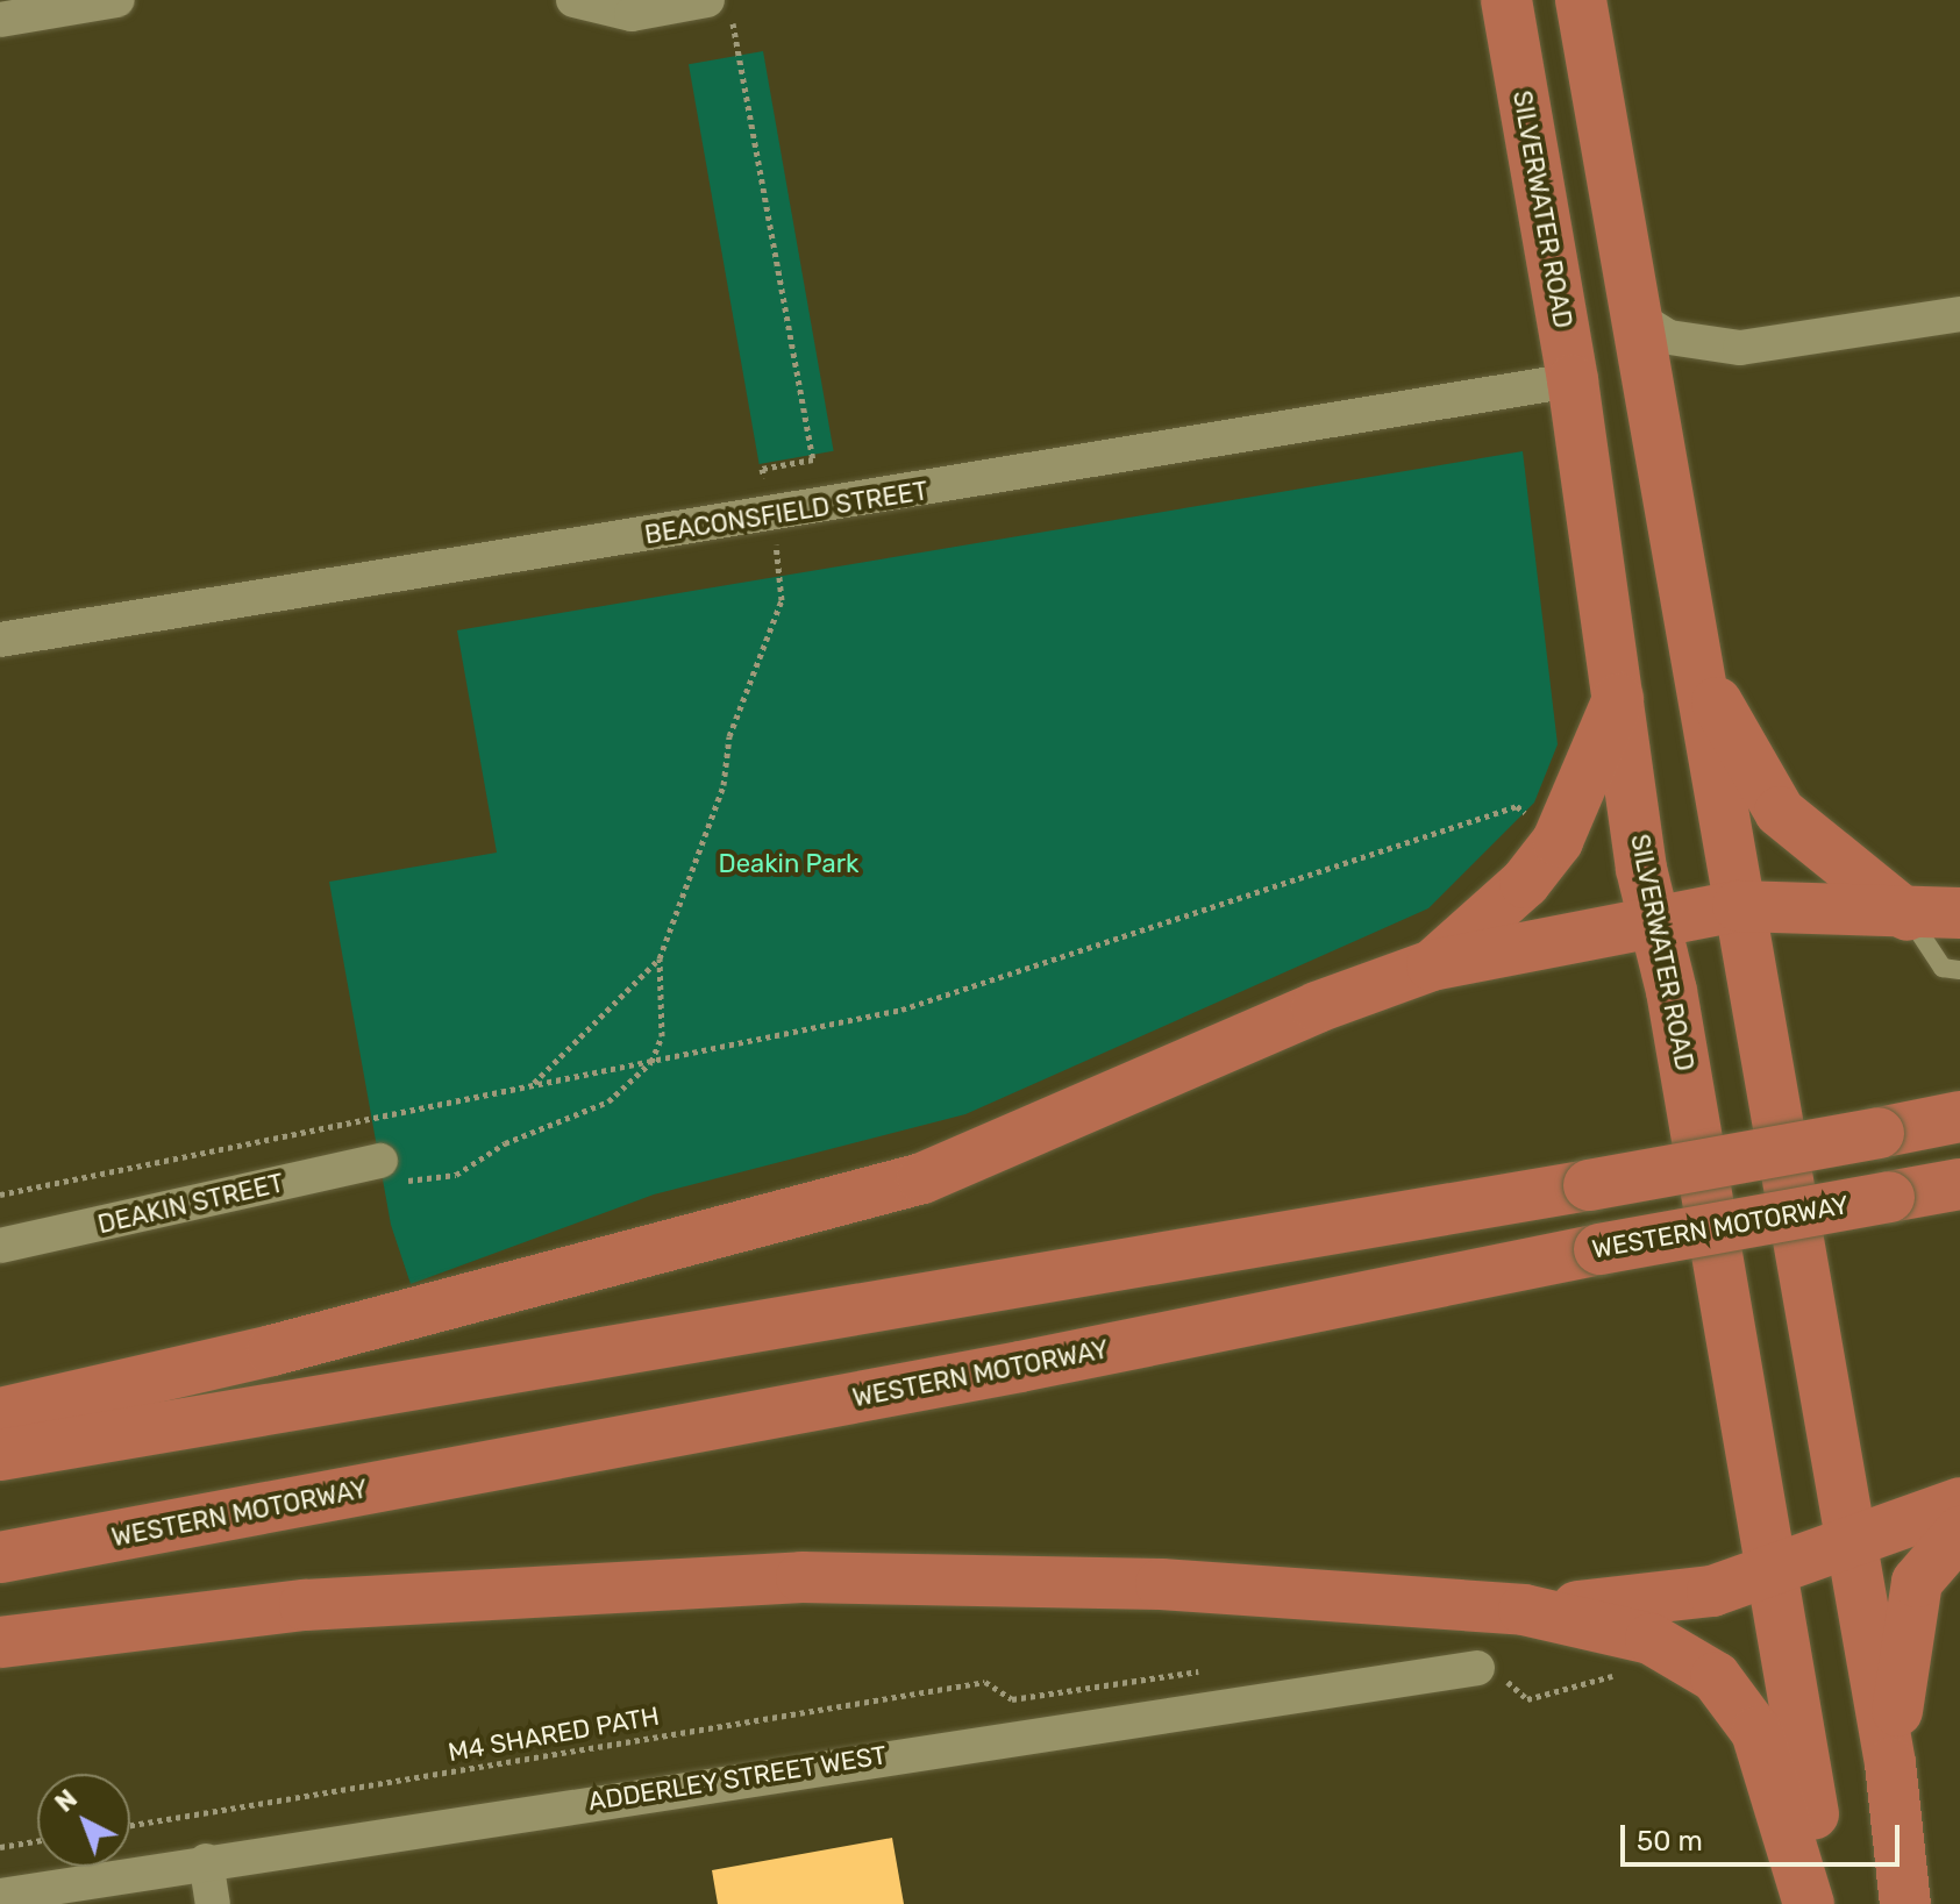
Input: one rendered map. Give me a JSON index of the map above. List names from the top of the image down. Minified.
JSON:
{"streets":{"highway":["SILVERWATER ROAD","WESTERN MOTORWAY"],"street":["BEACONSFIELD STREET","DEAKIN STREET","ADDERLEY STREET WEST"],"path":["M4 SHARED PATH"]},"crossings":[["SILVERWATER ROAD","BEACONSFIELD STREET"]],"parks":["Deakin Park"],"scale_bar":"50 m","north":"top left"}
